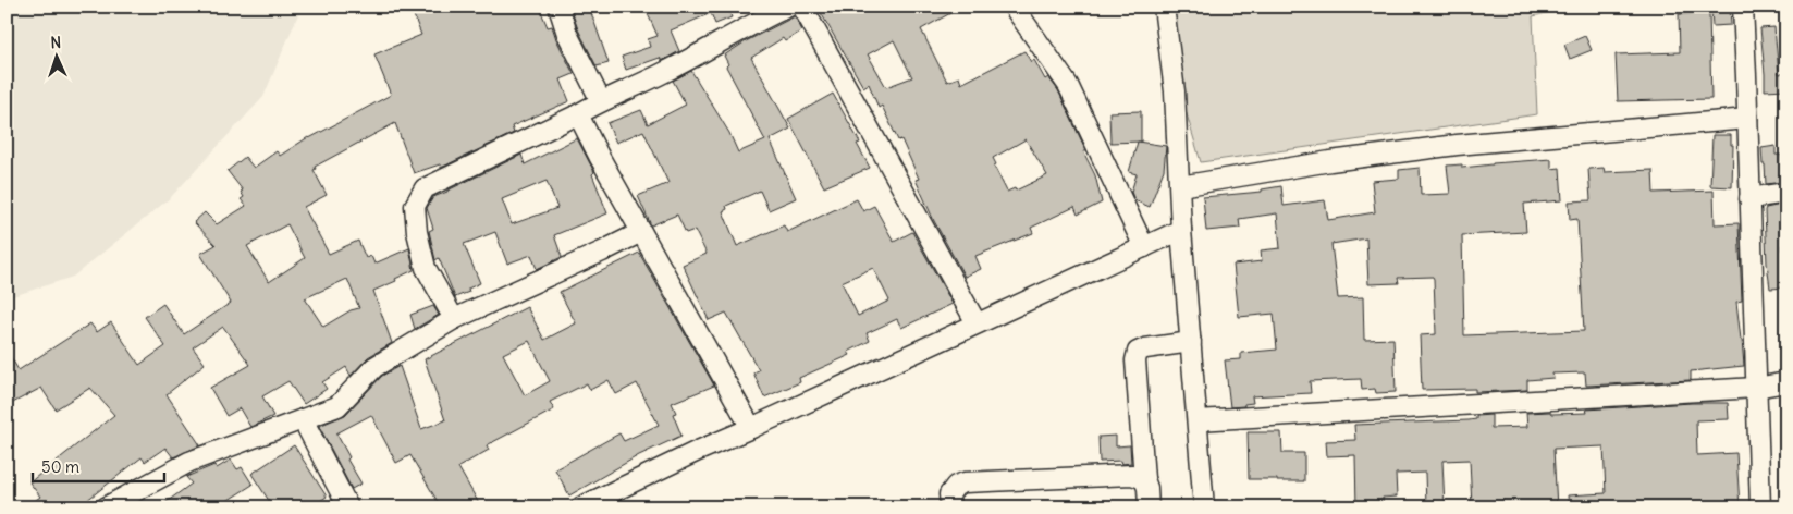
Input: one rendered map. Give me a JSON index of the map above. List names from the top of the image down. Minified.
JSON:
{"scale_bar":"50 m","north":"top"}
